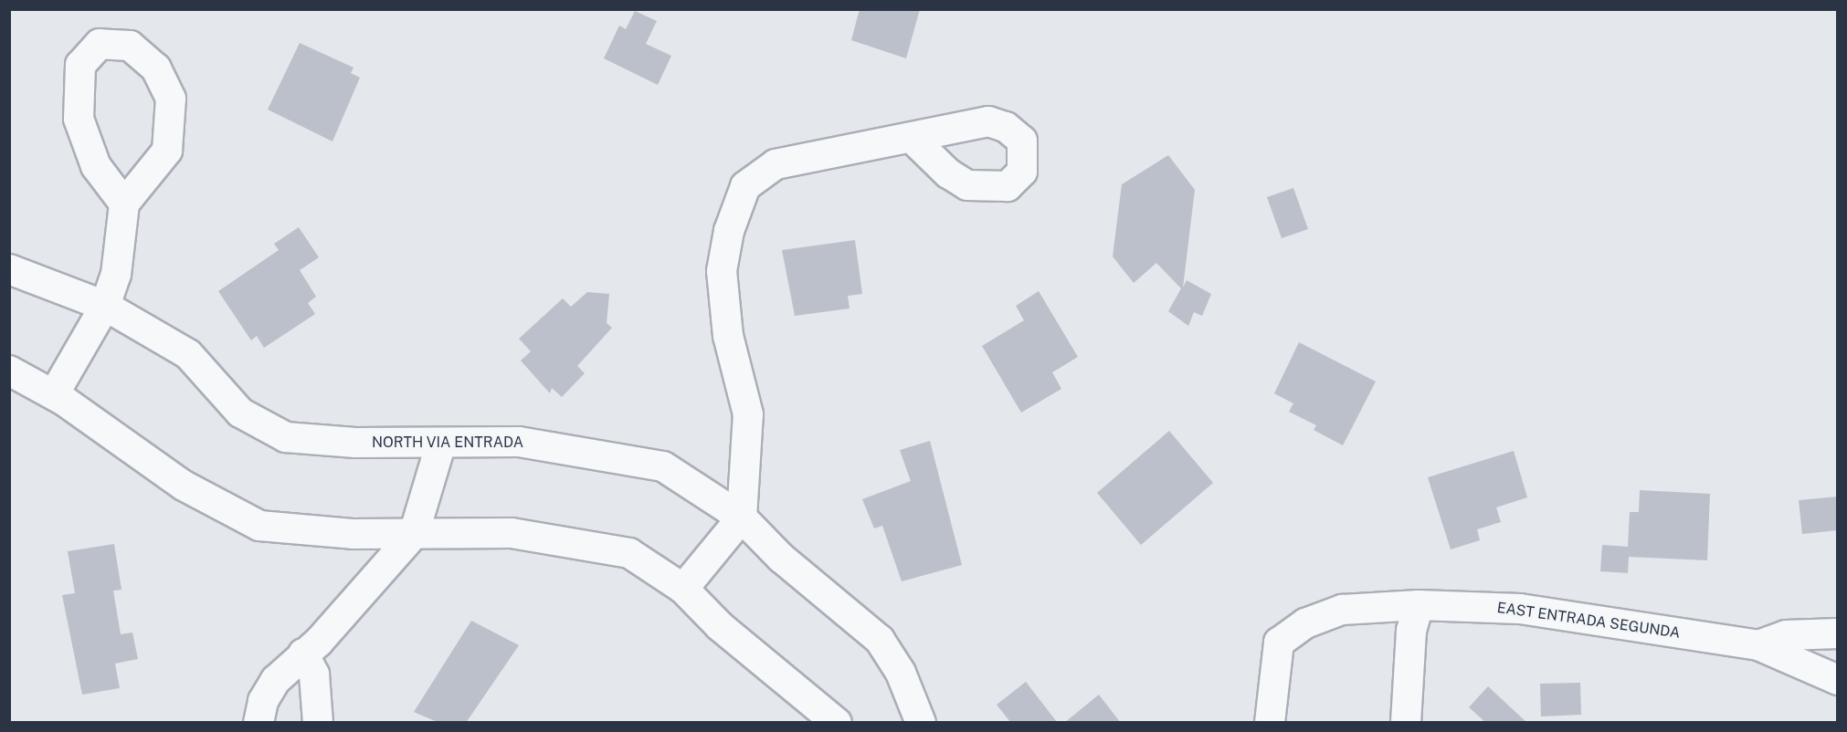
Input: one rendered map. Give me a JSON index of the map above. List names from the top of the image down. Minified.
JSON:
{"streets":{"street":["NORTH VIA ENTRADA","EAST ENTRADA SEGUNDA"]}}
